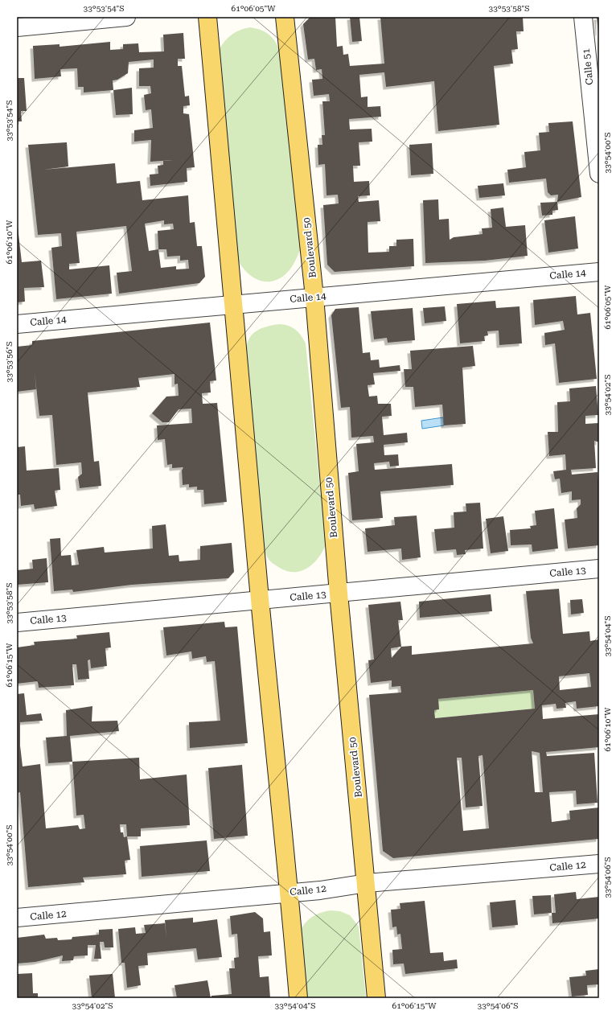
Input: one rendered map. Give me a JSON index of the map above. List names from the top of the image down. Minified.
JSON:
{"streets":{"main road":["Boulevard 50"],"street":["Calle 51","Calle 14","Calle 13","Calle 12"]},"crossings":[["Boulevard 50","Calle 14"],["Boulevard 50","Calle 13"],["Boulevard 50","Calle 12"]],"coordinates":["33°53'54\"S","61°06'05\"W","33°53'58\"S","33°54'00\"S","61°06'10\"W","33°53'56\"S","33°54'02\"S","33°54'04\"S","61°06'15\"W","33°54'06\"S"]}
